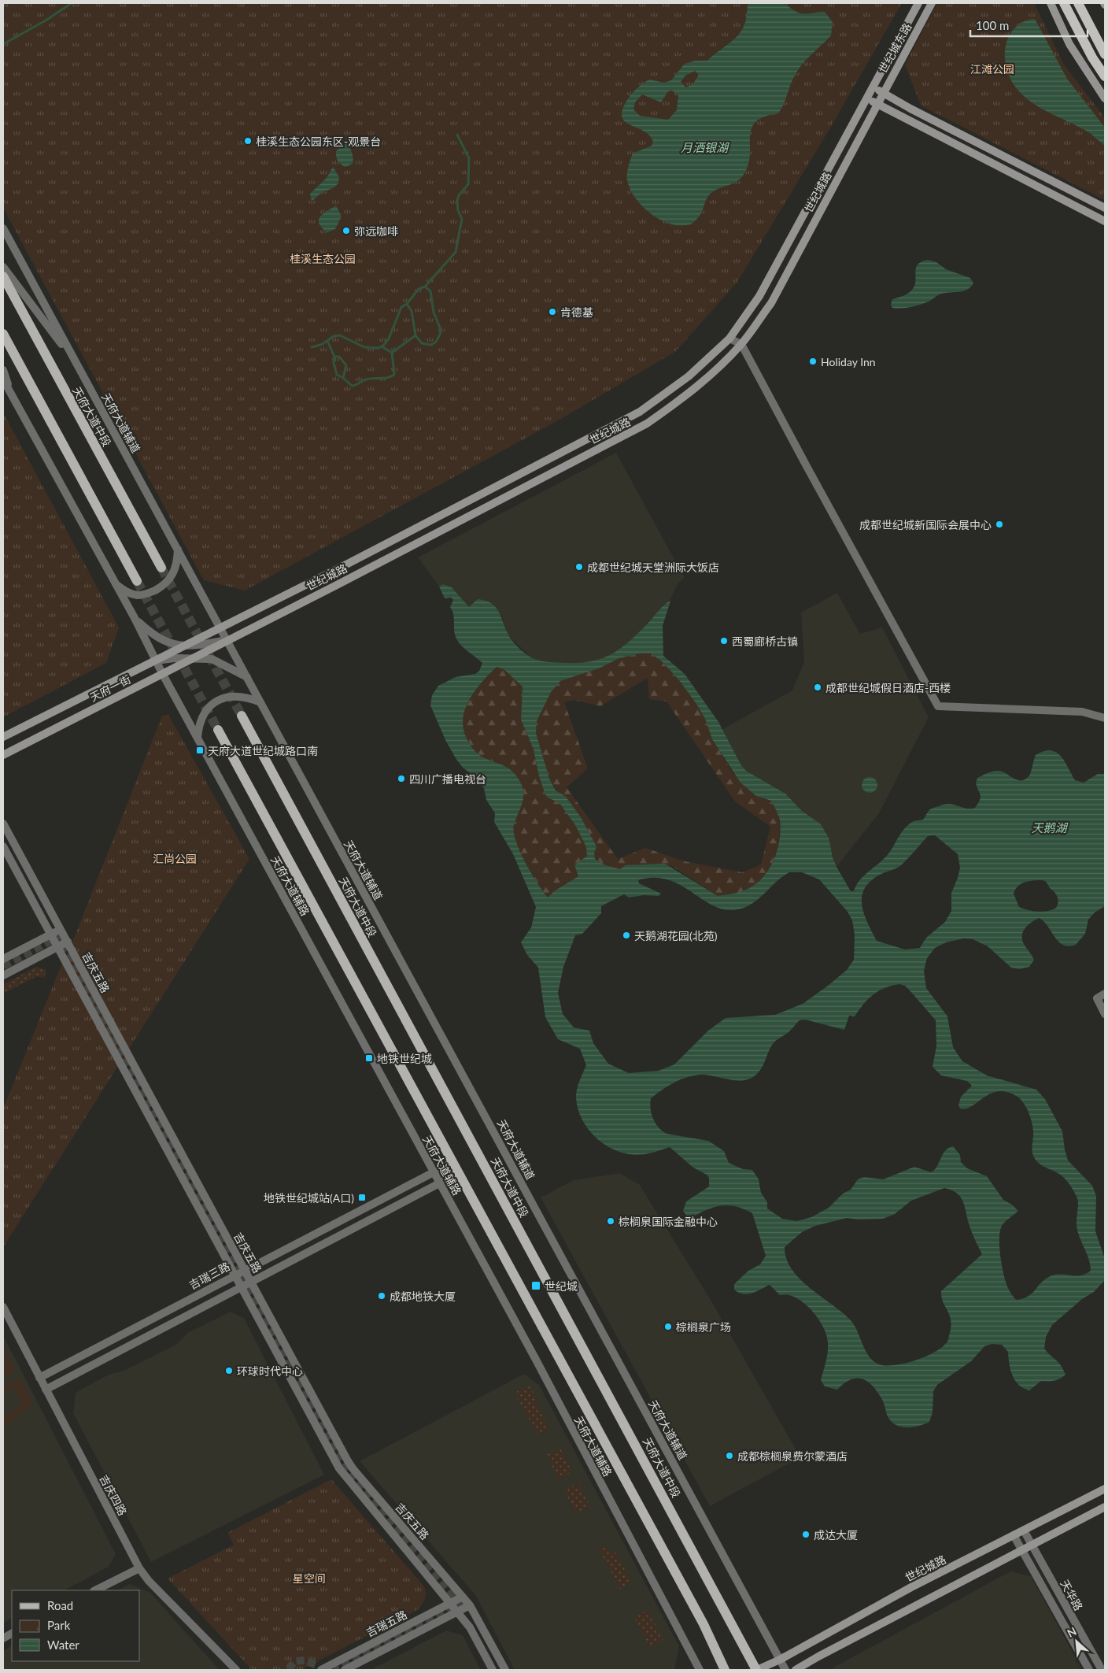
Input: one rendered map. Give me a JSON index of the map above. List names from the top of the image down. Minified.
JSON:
{"streets":{"main road":["世纪城东路","世纪城路","天府大道中段","天府一街"],"street":["天府大道辅道","天府大道辅路","吉庆五路","吉瑞三路","吉庆四路","天华路","吉瑞五路"]},"crossings":[["世纪城东路","世纪城路"],["世纪城路","天府大道中段"],["世纪城路","天府大道辅道"],["世纪城路","天府一街"],["世纪城路","天华路"],["天府大道辅道","天府一街"],["天府一街","天府大道辅路"],["天府大道辅路","吉瑞三路"],["吉庆五路","吉瑞三路"],["吉庆五路","吉瑞五路"],["吉瑞三路","吉庆四路"]],"water":["月洒银湖","天鹅湖"],"parks":["江滩公园","桂溪生态公园","汇尚公园","星空间"],"places":{"other":["桂溪生态公园东区-观景台","弥远咖啡","肯德基","Holiday Inn","成都世纪城新国际会展中心","成都世纪城天堂洲际大饭店","西蜀廊桥古镇","成都世纪城假日酒店-西楼","四川广播电视台","天鹅湖花园(北苑)","棕榈泉国际金融中心","成都地铁大厦","棕榈泉广场","环球时代中心","成都棕榈泉费尔蒙酒店","成达大厦"],"transit":["天府大道世纪城路口南","地铁世纪城","地铁世纪城站(A口)","世纪城"]},"legend":["Road","Park","Water"],"scale_bar":"100 m","north":"top left"}
